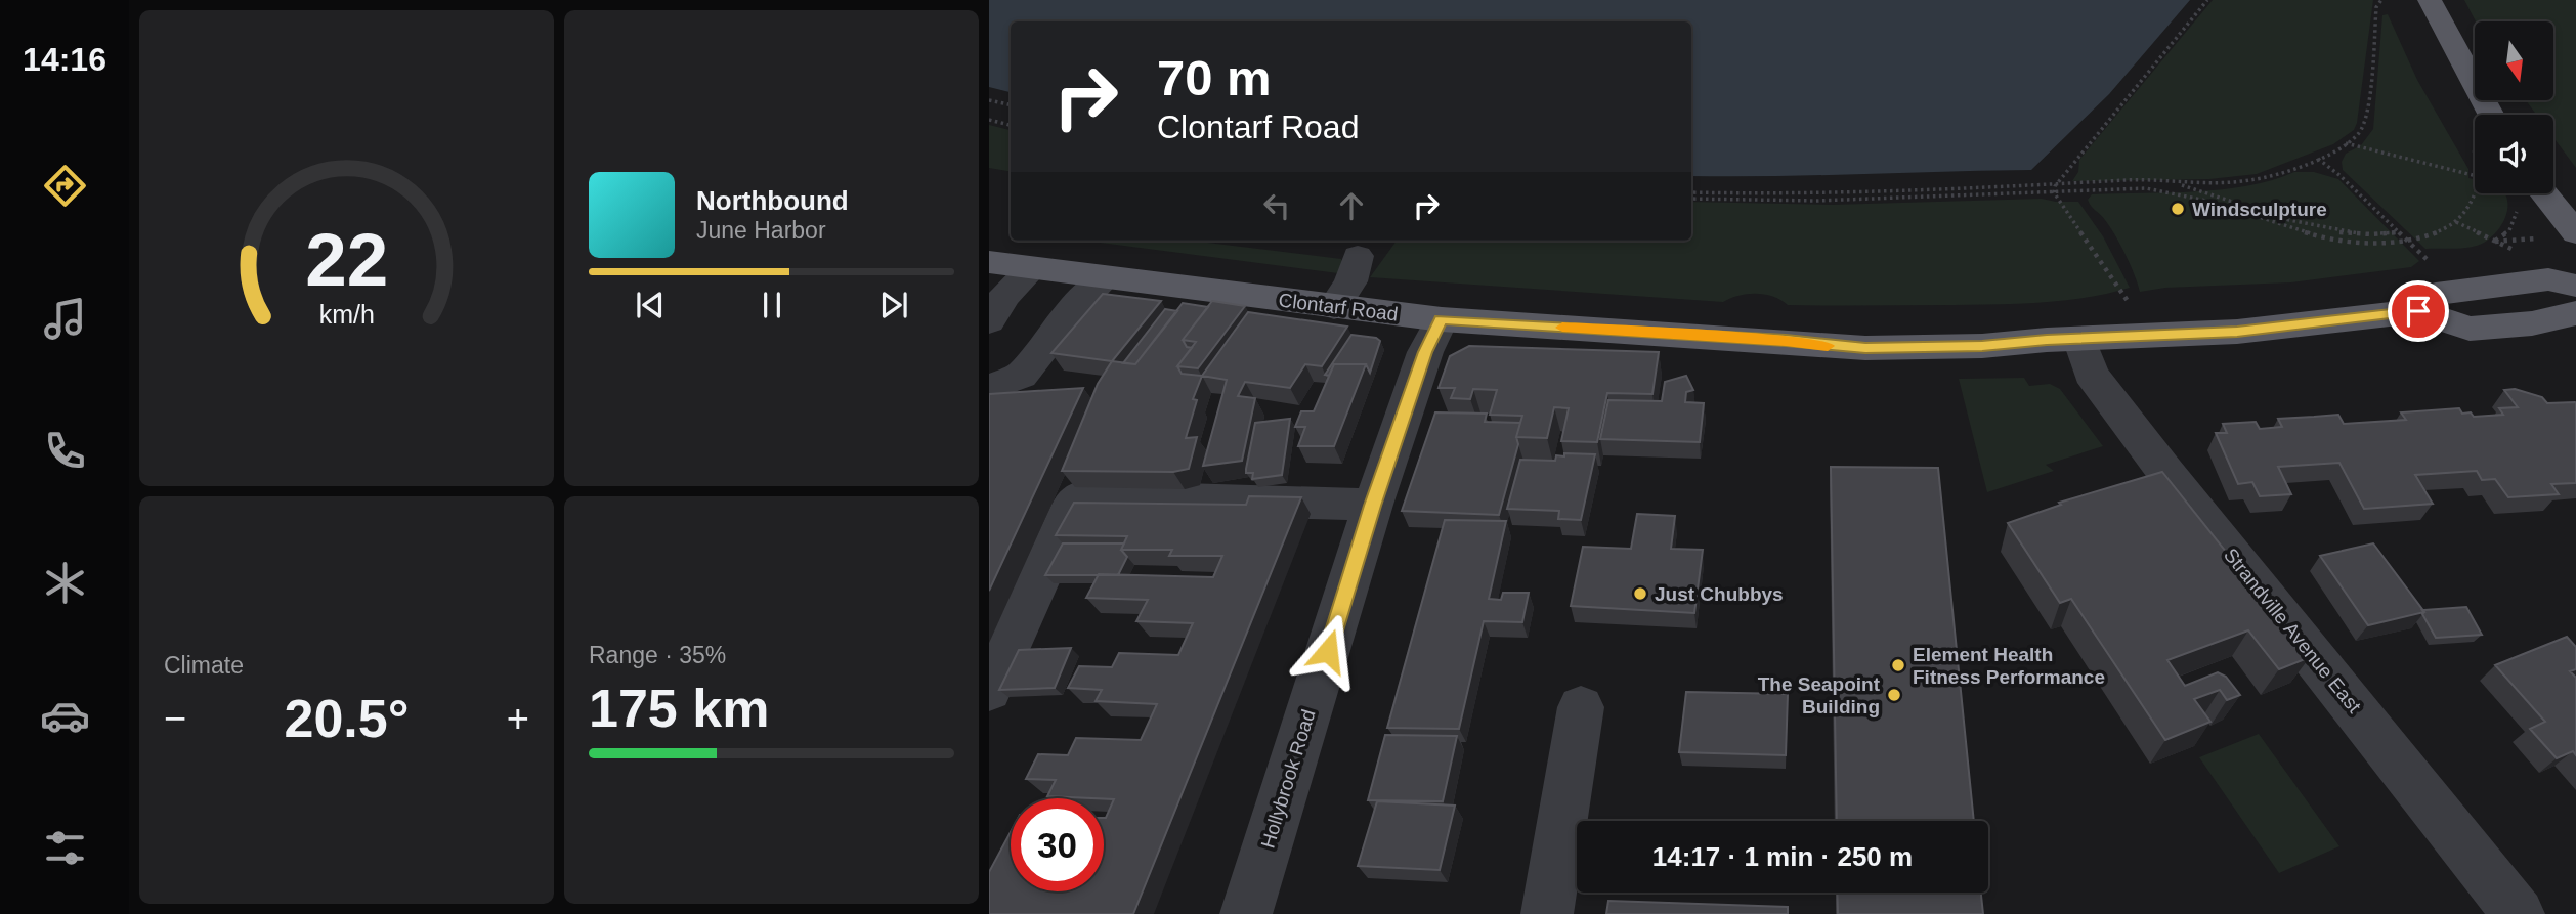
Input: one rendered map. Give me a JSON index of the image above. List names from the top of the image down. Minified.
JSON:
{"streets":{"main road":["Clontarf Road"],"street":["Strandville Avenue East","Hollybrook Road"]},"crossings":[["Clontarf Road","Strandville Avenue East"],["Clontarf Road","Hollybrook Road"]],"places":["Windsculpture","Just Chubbys","Element Health Fitness Performance","The Seapoint Building"],"north":"bottom","page":{"tabs":"14:16","turn":["70 m","Clontarf Road"],"song":["Northbound","June Harbor"],"tile":["Climate",["Range · 35%","175 km"]],"heat":["−","20.5°","+"],"limit":"30","trip":"14:17 · 1 min · 250 m","gauge":["22","km/h"]}}
